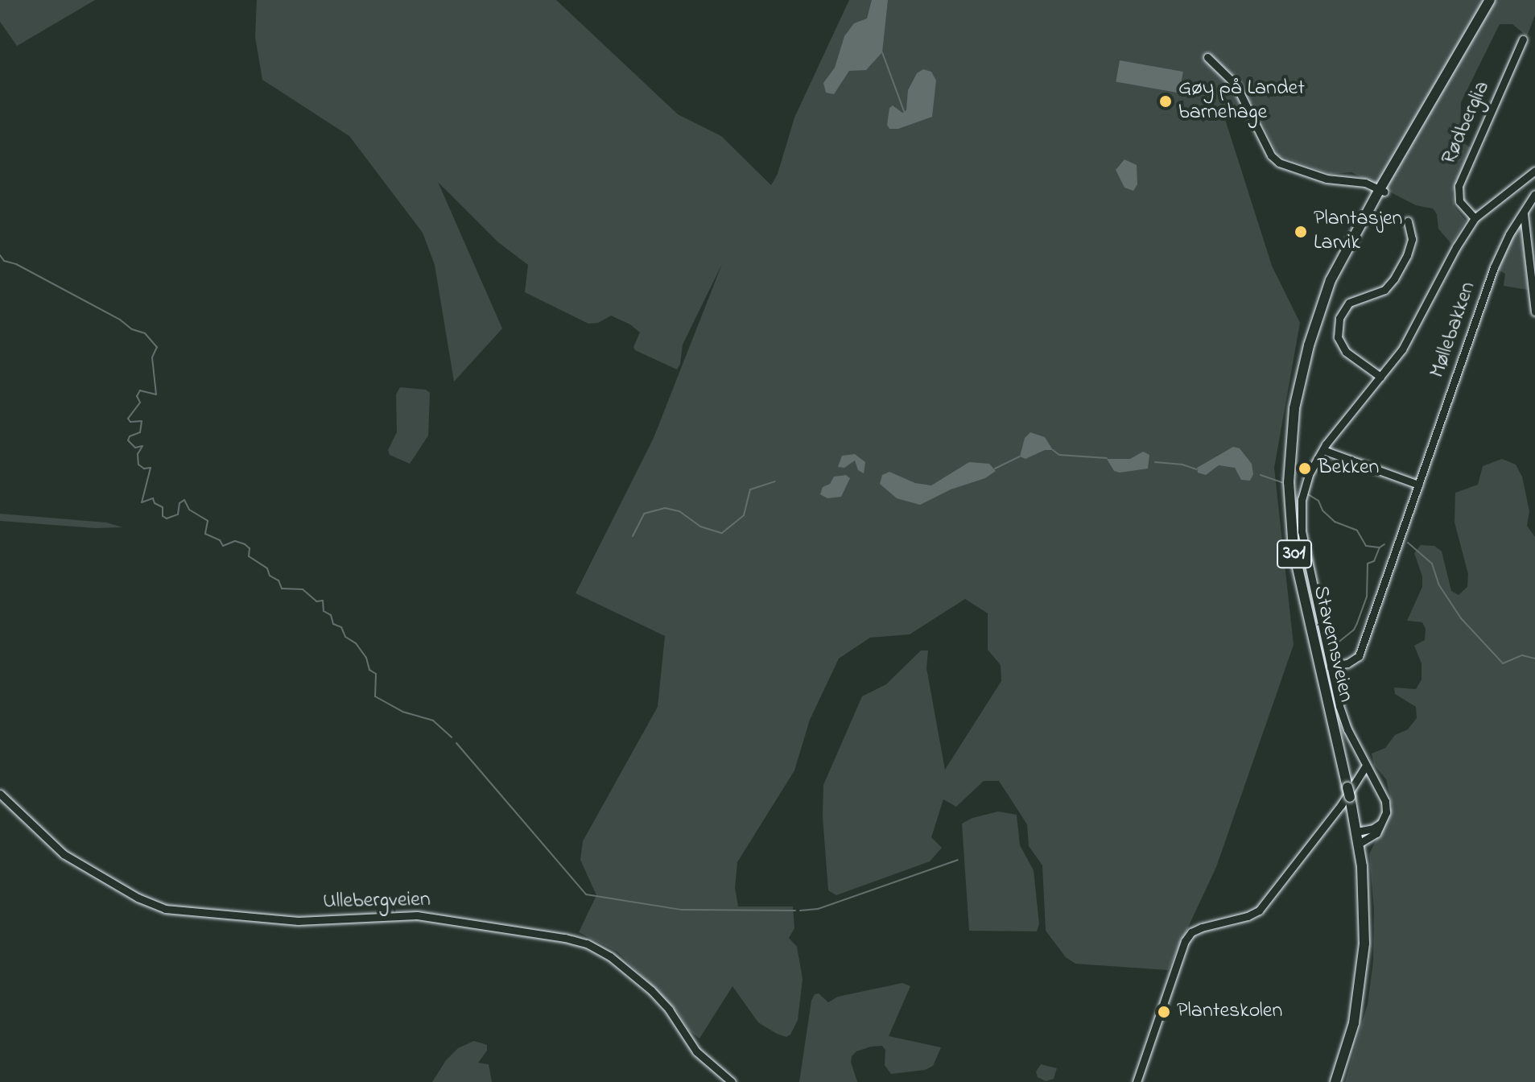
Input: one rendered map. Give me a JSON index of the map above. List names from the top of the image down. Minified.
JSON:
{"streets":{"main road":["301","Stavernsveien"],"street":["Rødberglia","Møllebakken","Ullebergveien"]},"places":["Gøy på Landet barnehage","Plantasjen Larvik","Bekken","Planteskolen"]}
